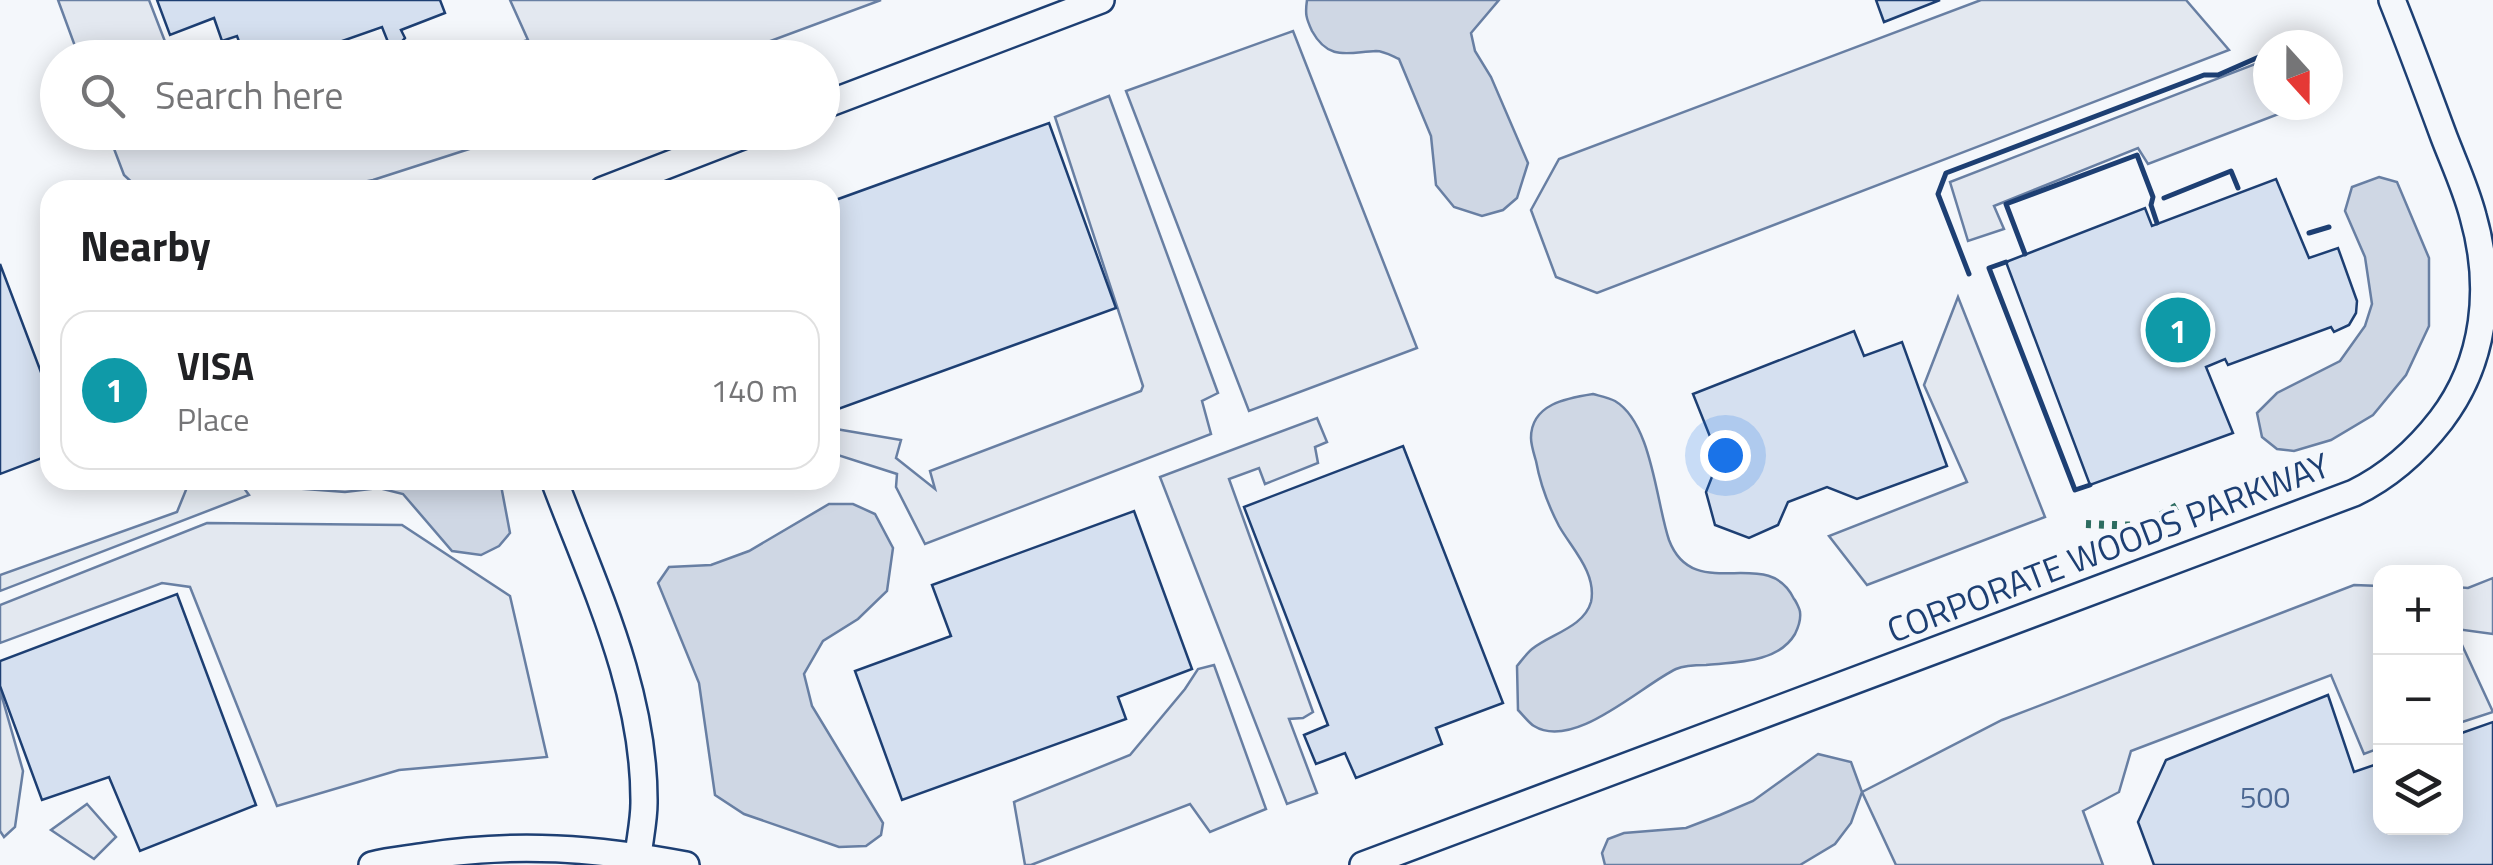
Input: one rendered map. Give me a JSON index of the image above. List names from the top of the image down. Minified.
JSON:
{"streets":{"street":["CORPORATE WOODS PARKWAY"]},"house_numbers":["500"],"north":"bottom","page":{"search":"Search here","heading":"Nearby","pins":"1","list":[{"mark":"1","name":"VISA","note":"Place","value":"140 m"}],"map_buttons":["+","−"]}}
